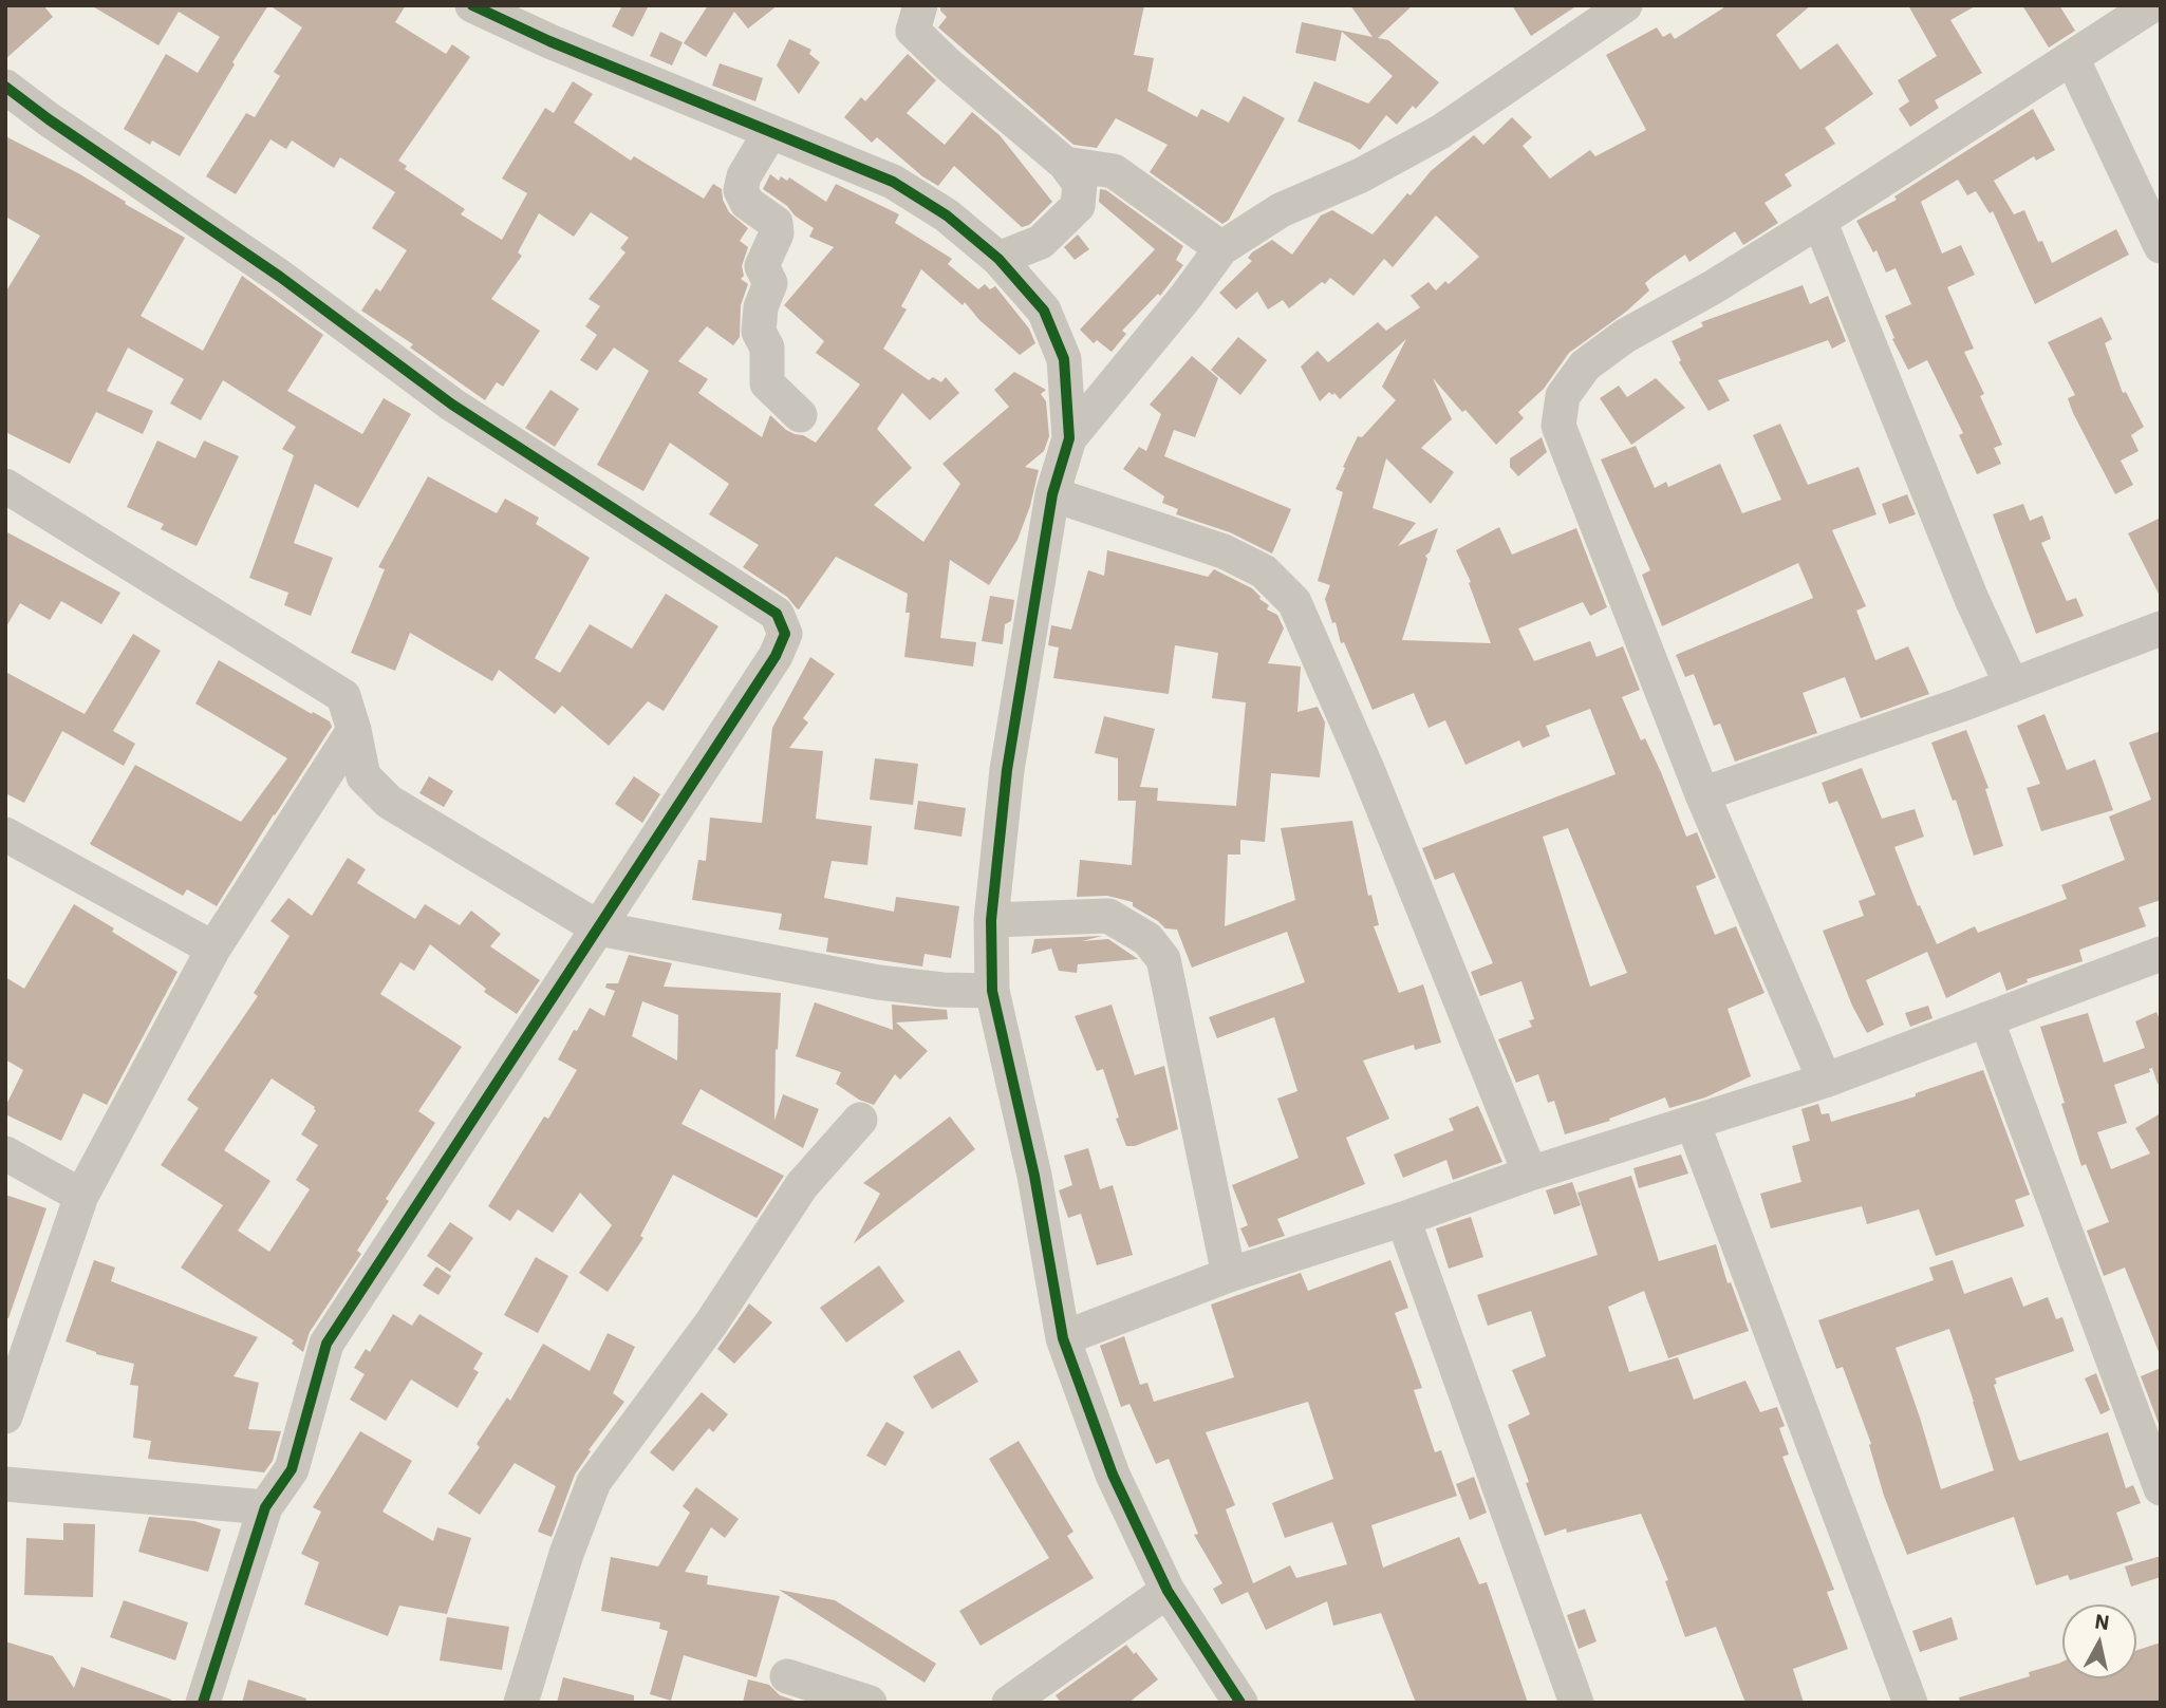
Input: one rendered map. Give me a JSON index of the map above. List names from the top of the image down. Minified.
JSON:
{"north":"top"}
